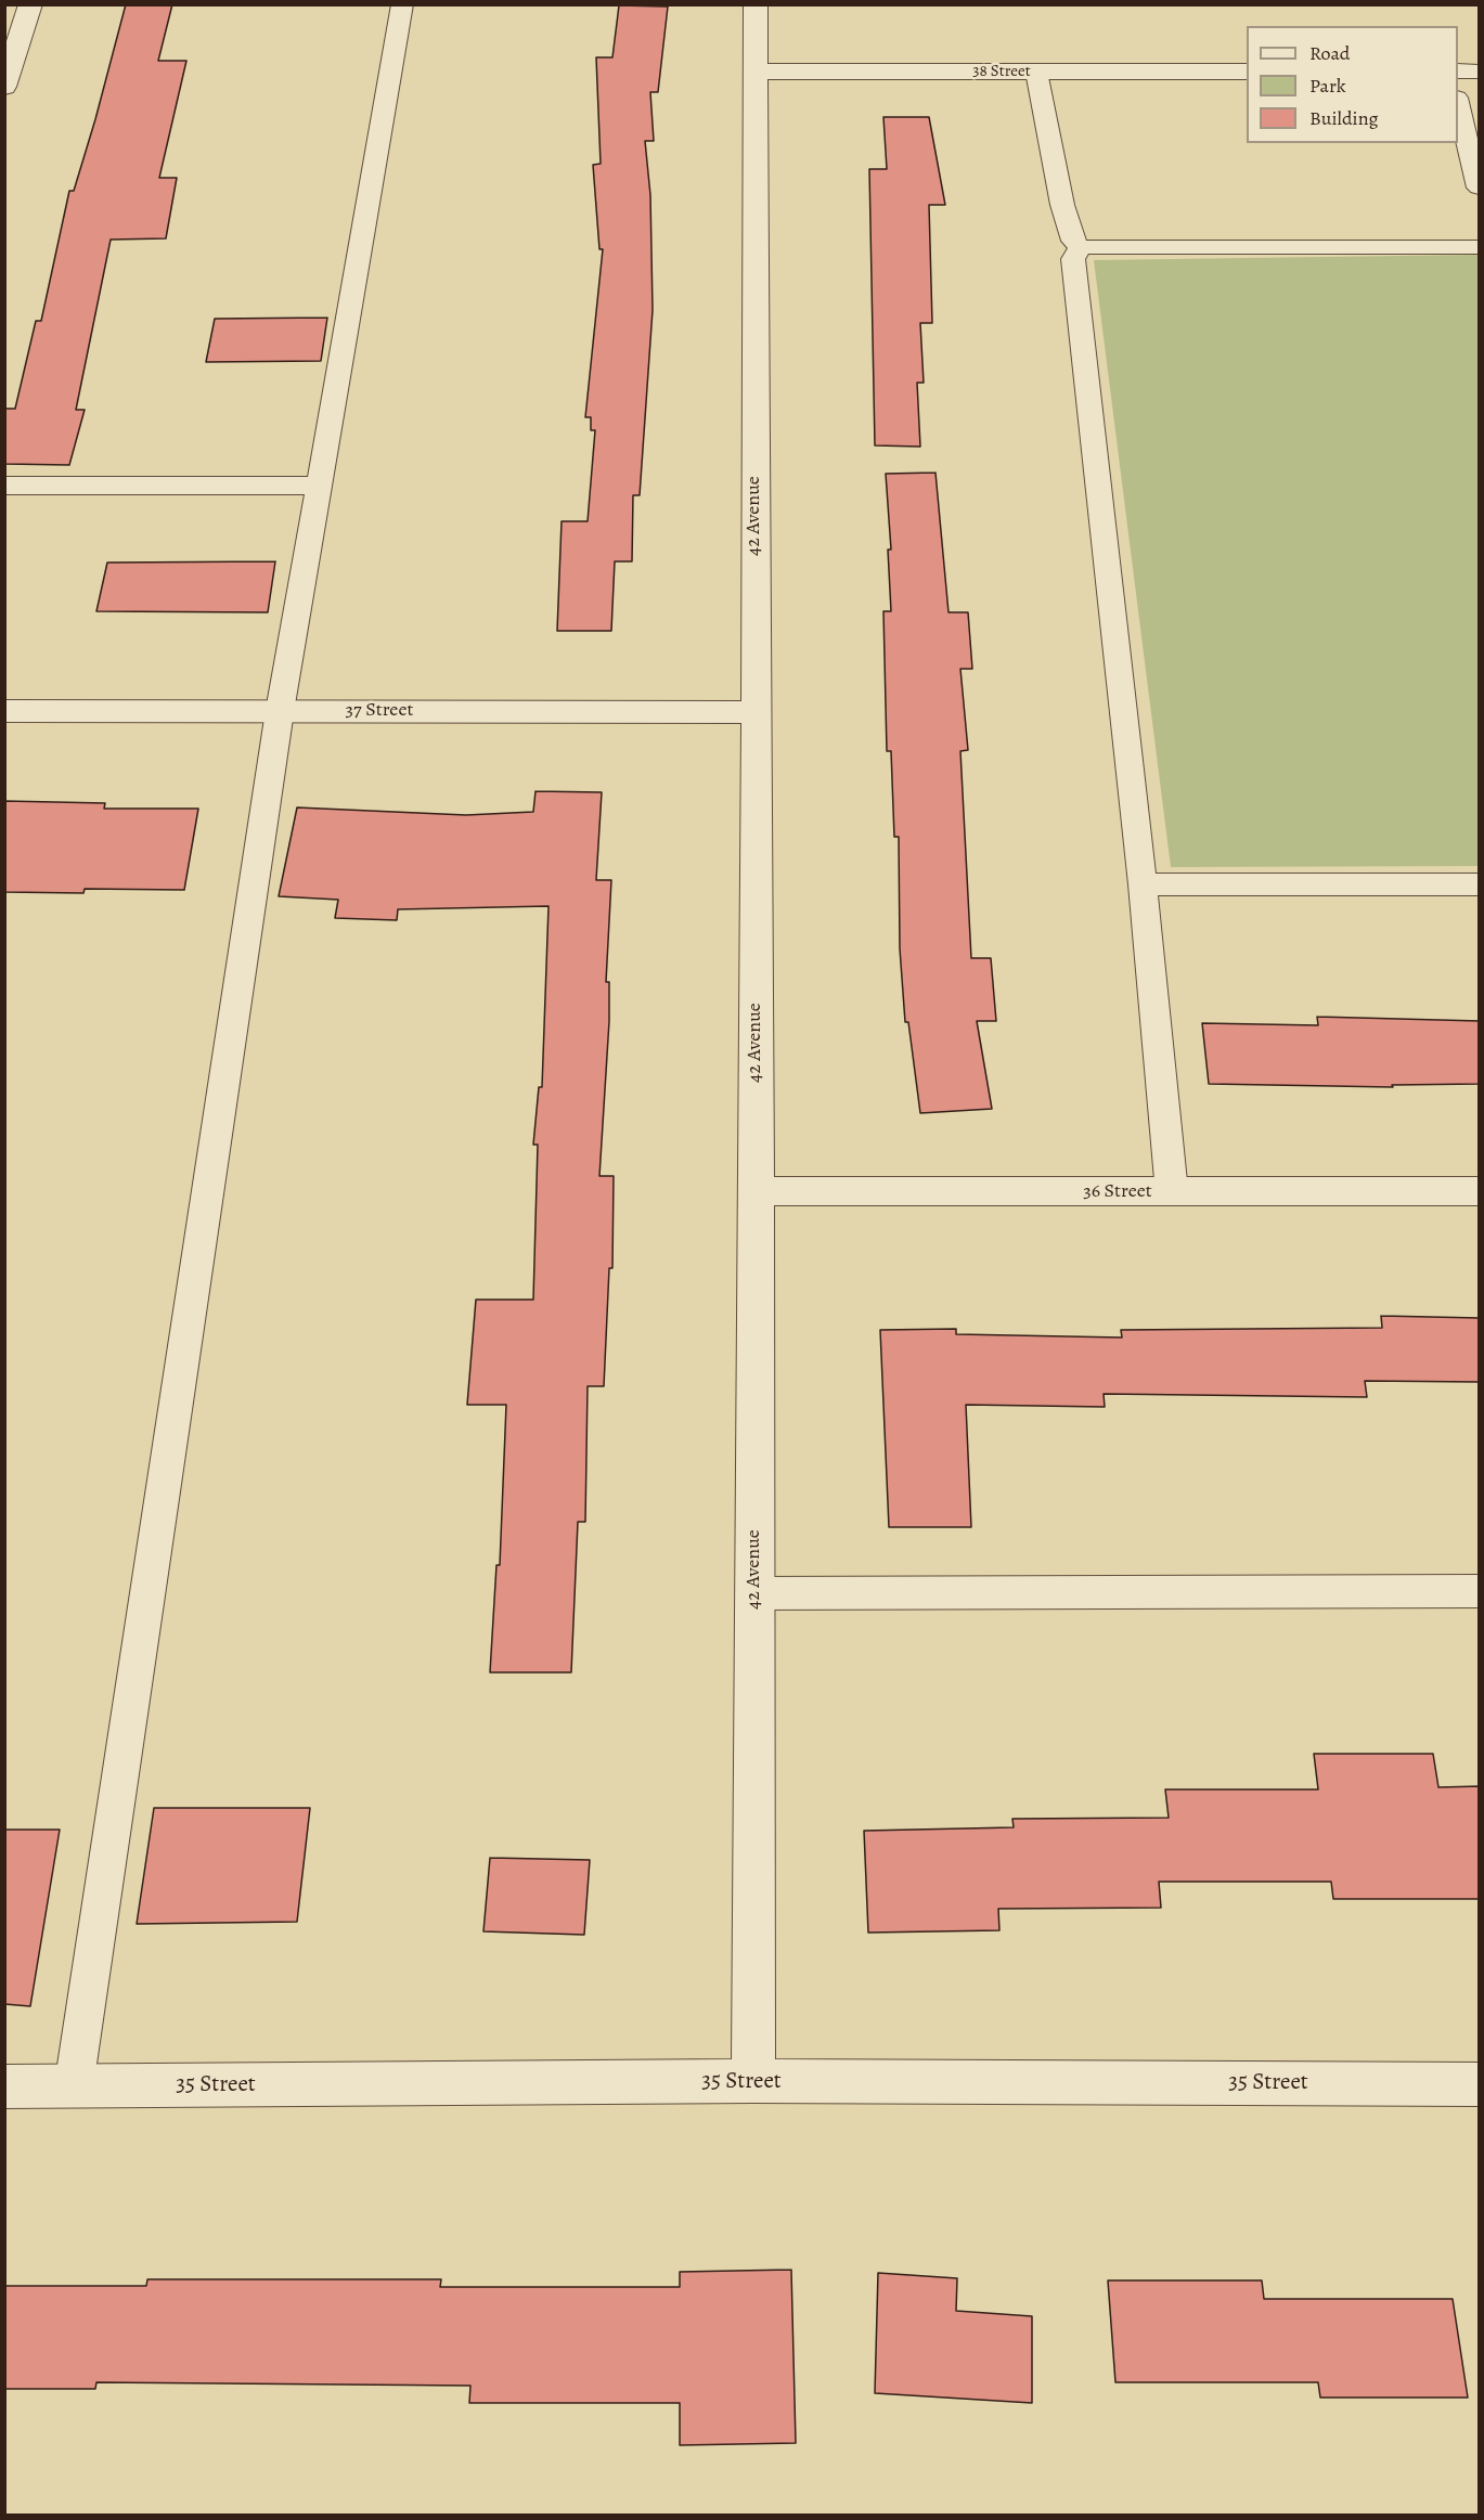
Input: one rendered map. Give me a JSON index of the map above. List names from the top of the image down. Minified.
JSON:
{"streets":{"street":["38 Street","42 Avenue","37 Street","36 Street","35 Street"]},"crossings":[["38 Street","42 Avenue"],["42 Avenue","37 Street"],["42 Avenue","36 Street"],["42 Avenue","35 Street"]],"legend":["Road","Park","Building"]}
